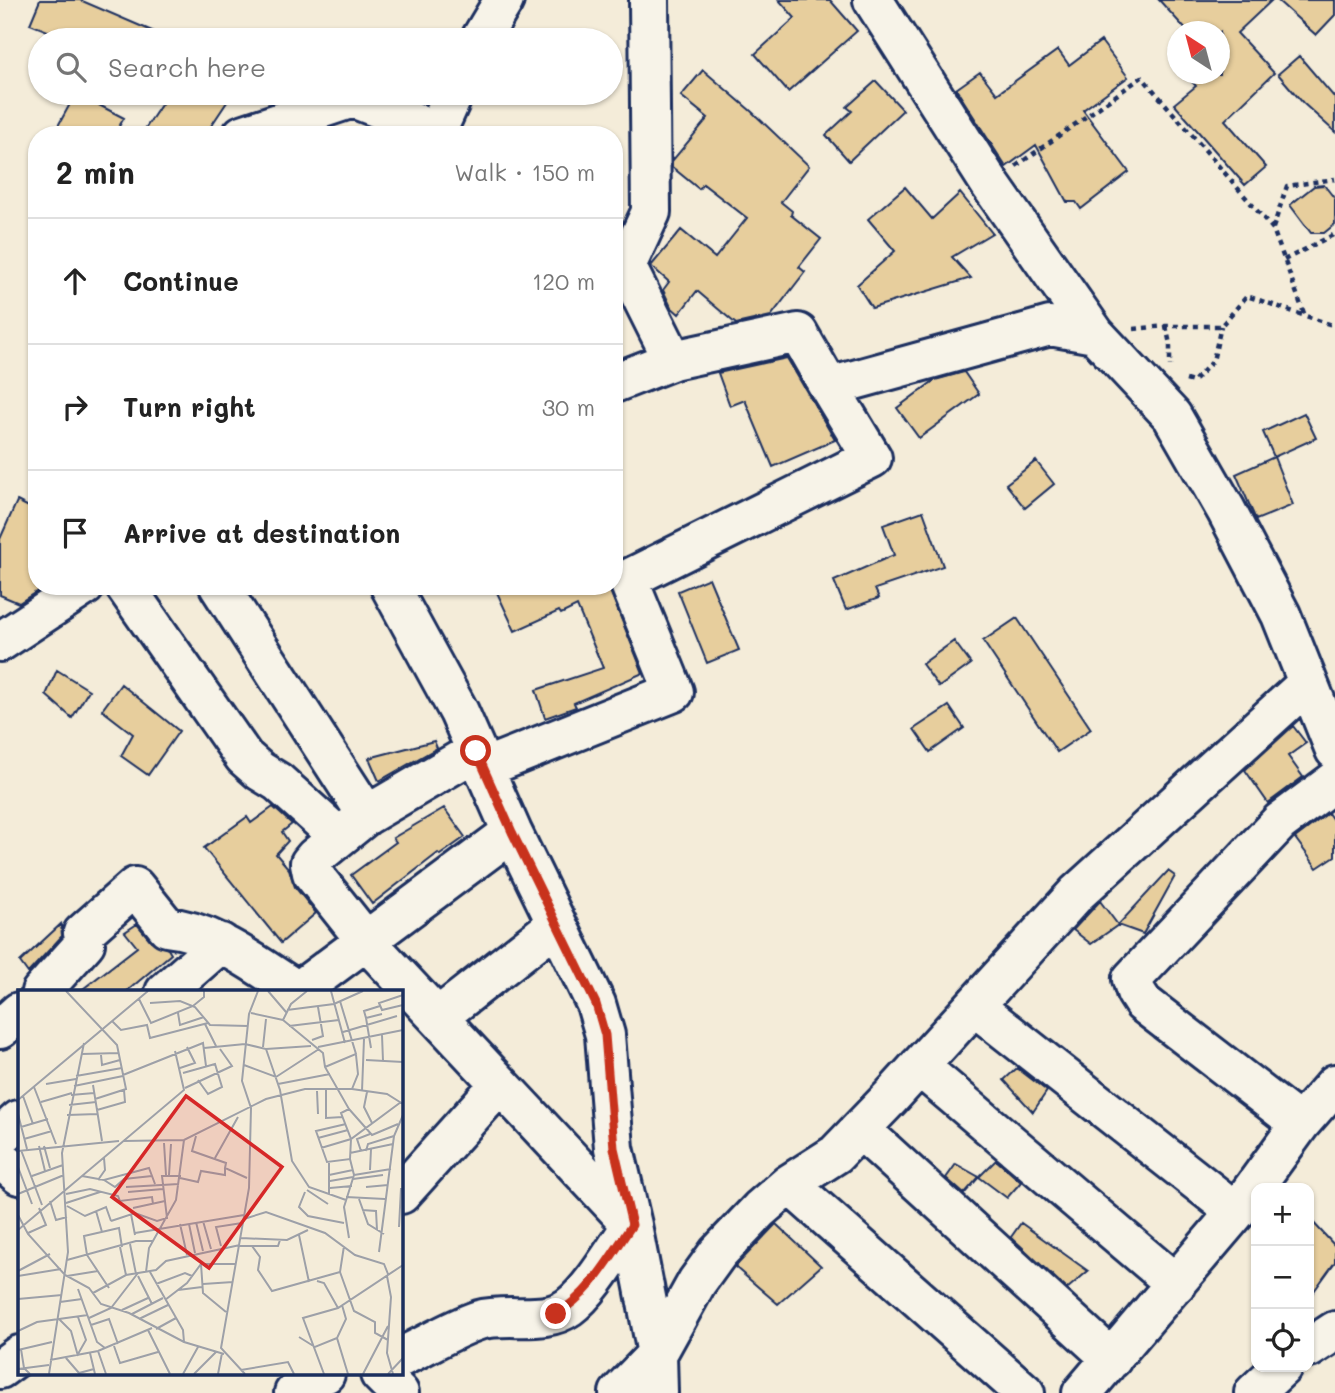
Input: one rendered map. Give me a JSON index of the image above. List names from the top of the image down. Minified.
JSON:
{"north":"top left","page":{"search":"Search here","heading":["2 min","Walk · 150 m"],"list":[["Continue","120 m"],["Turn right","30 m"],"Arrive at destination"],"map_buttons":["+","−"]}}
